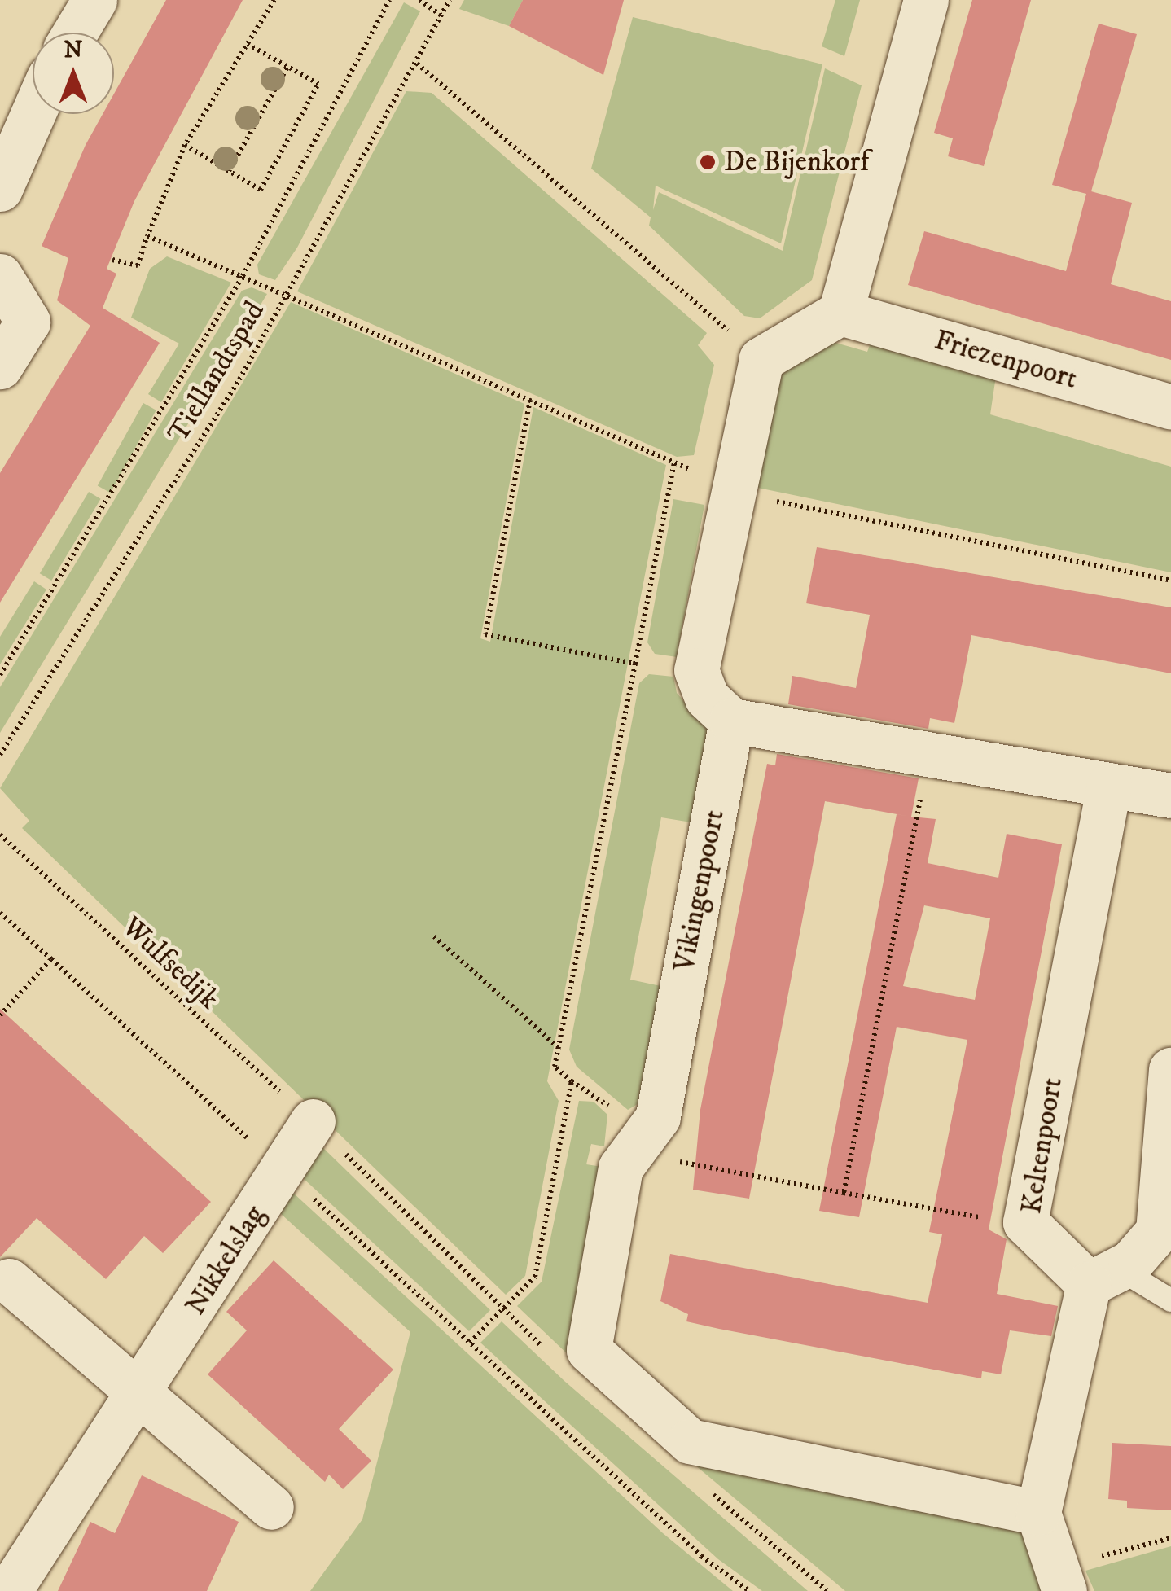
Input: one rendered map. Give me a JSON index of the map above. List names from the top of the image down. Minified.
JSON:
{"streets":{"street":["Friezenpoort","Vikingenpoort","Keltenpoort","Nikkelslag"],"path":["Tiellandtspad","Wulfsedijk"]},"crossings":[["Wulfsedijk","Nikkelslag"]],"places":["De Bijenkorf"],"north":"top"}
